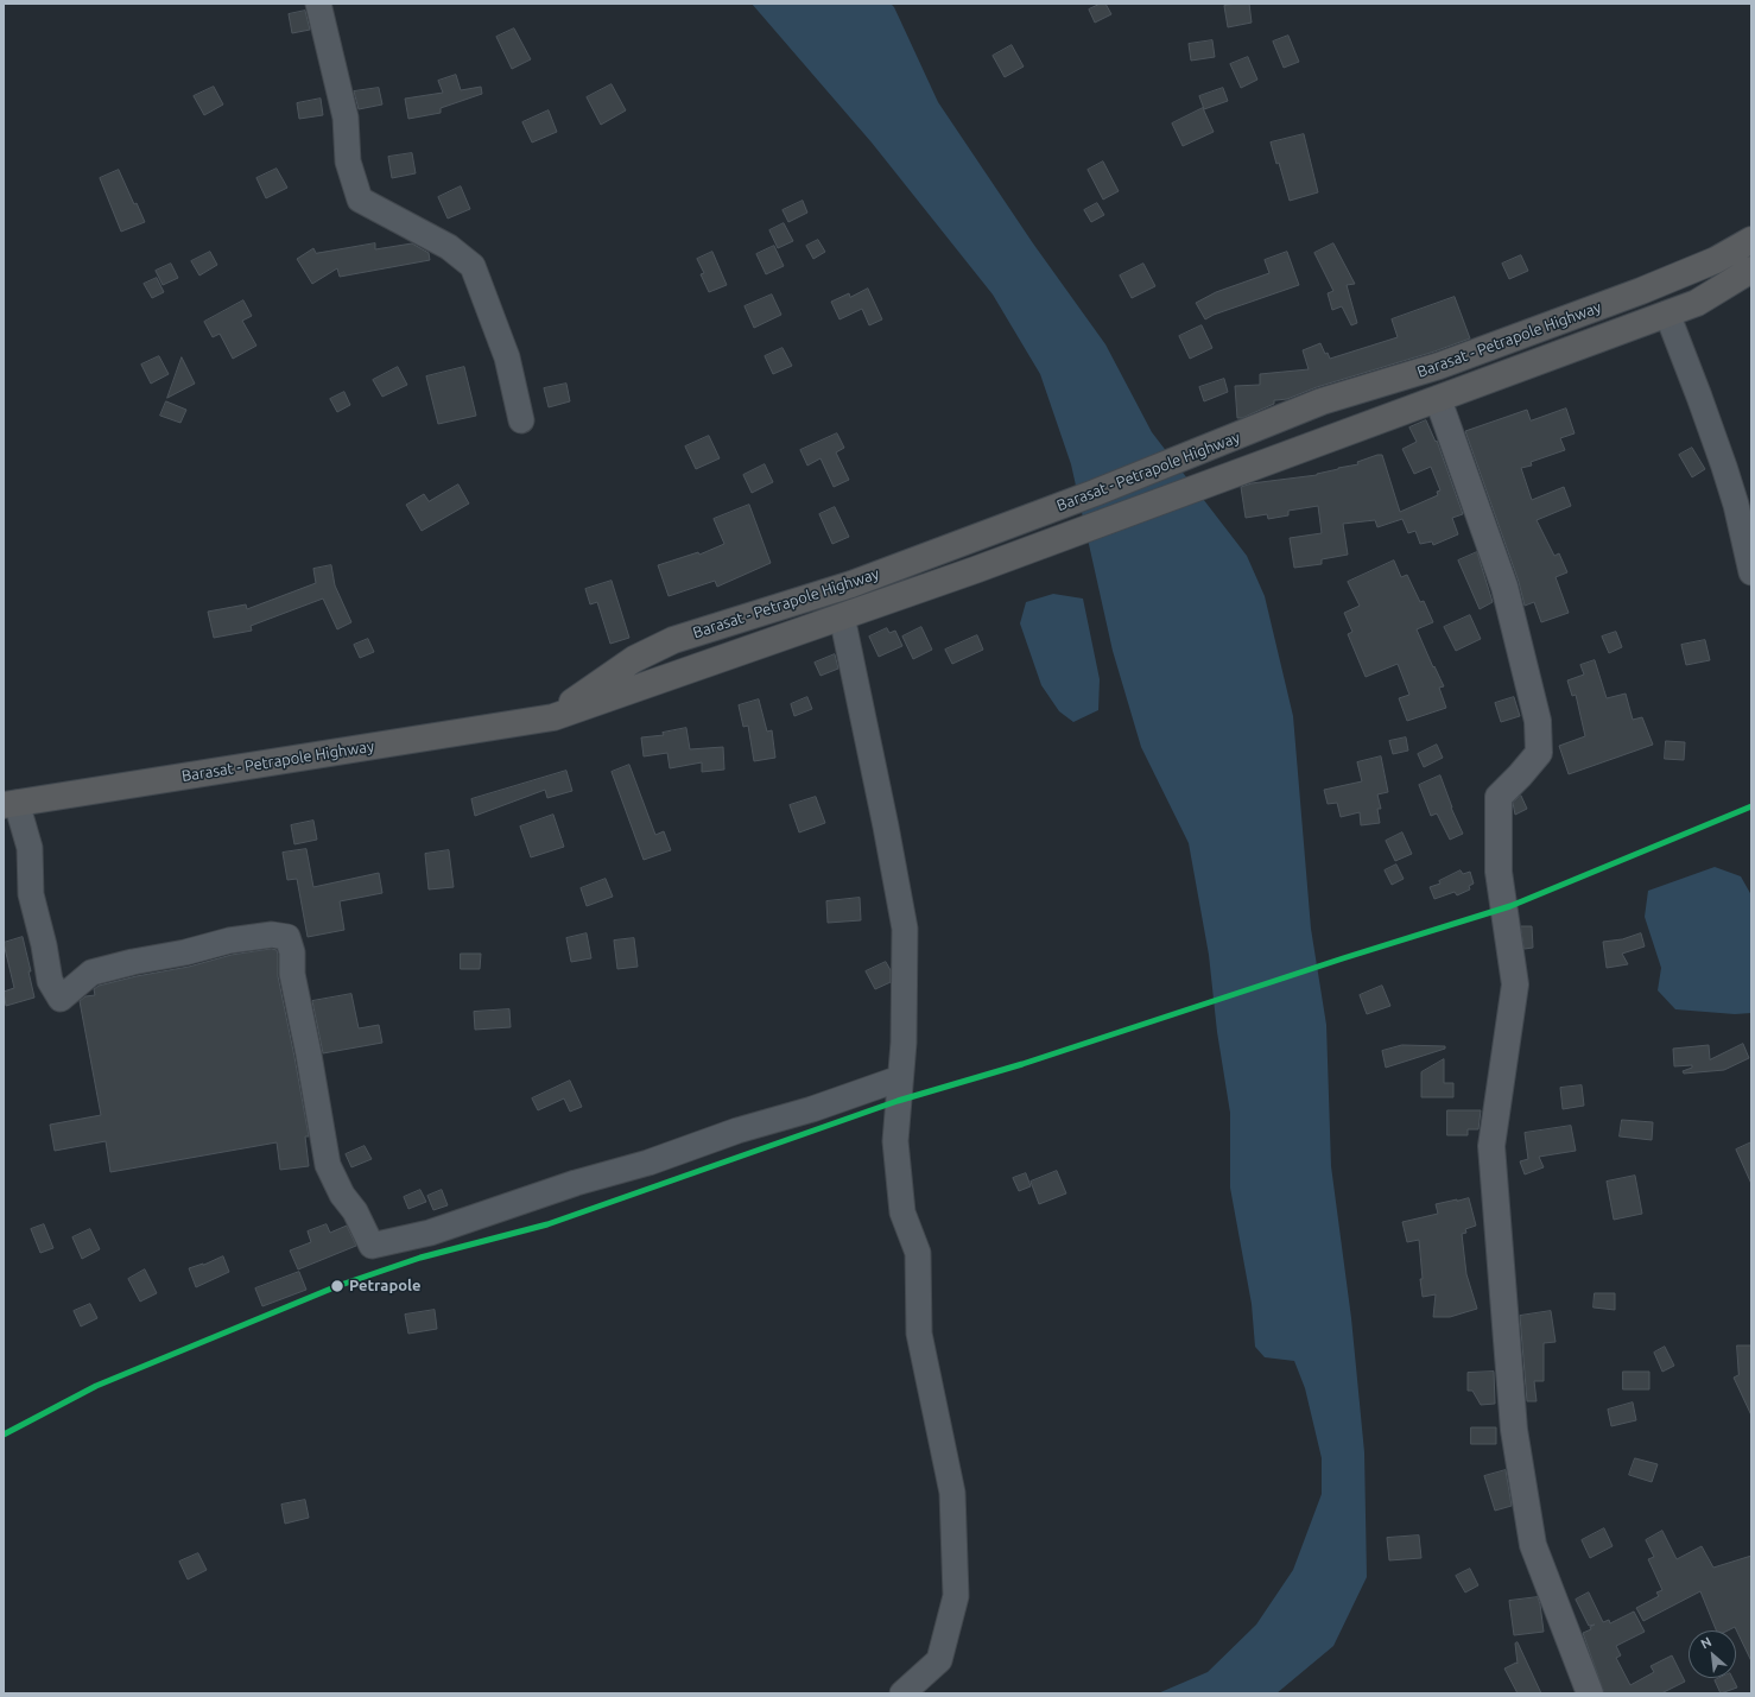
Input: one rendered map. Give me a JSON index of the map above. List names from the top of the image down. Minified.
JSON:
{"streets":{"highway":["Barasat - Petrapole Highway"]},"places":["Petrapole"],"north":"top left"}
